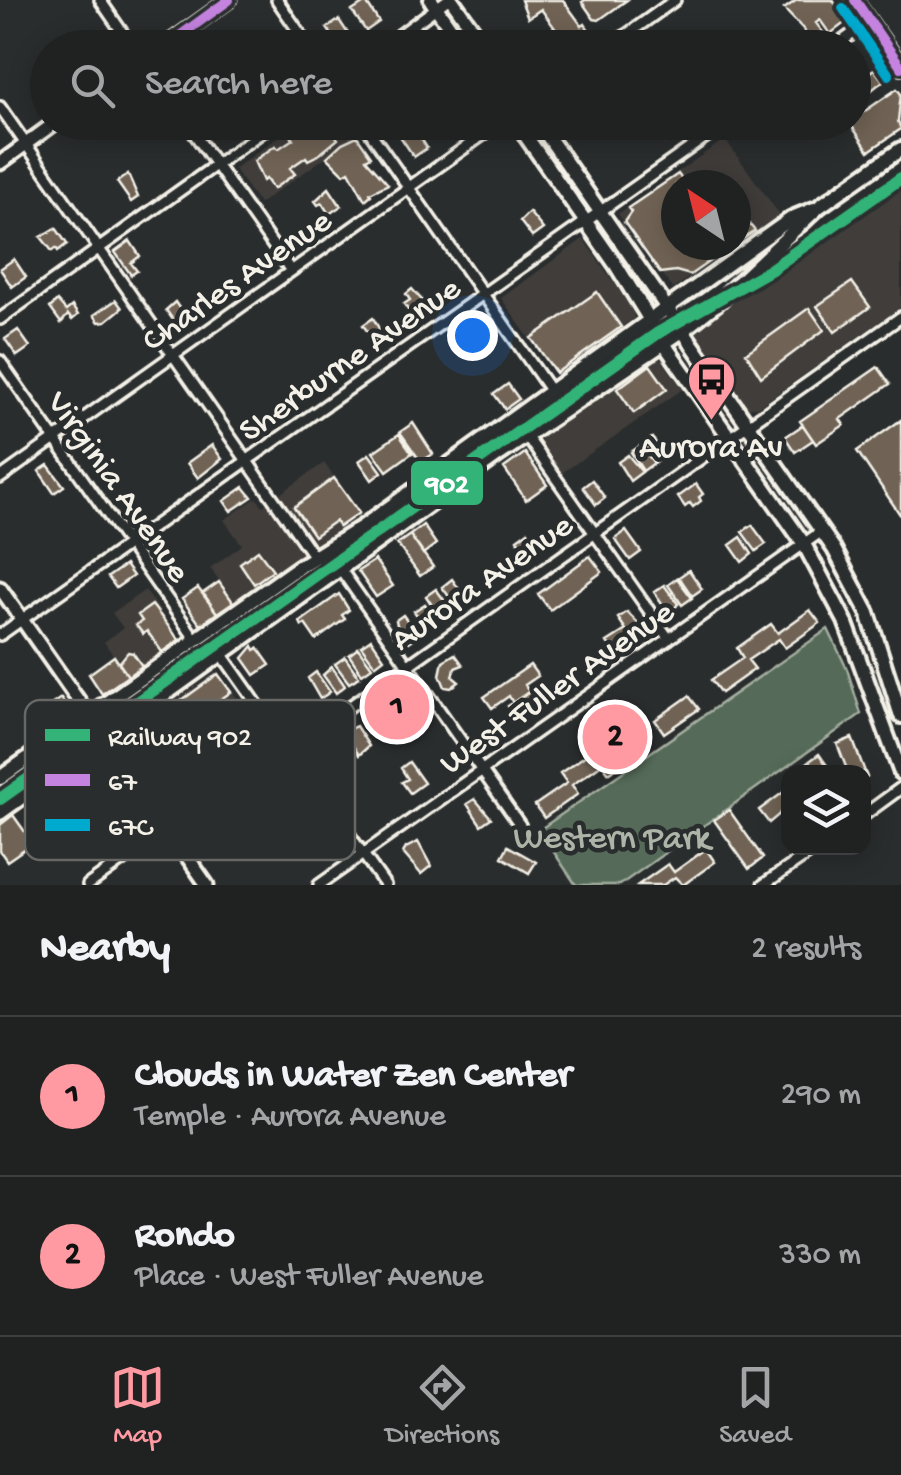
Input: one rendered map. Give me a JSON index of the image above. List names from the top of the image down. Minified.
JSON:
{"streets":{"street":["Charles Avenue","Sherburne Avenue","Virginia Avenue","Aurora Avenue","West Fuller Avenue"]},"crossings":[["Charles Avenue","Virginia Avenue"],["Sherburne Avenue","Virginia Avenue"]],"parks":["Western Park"],"places":{"bus stop":["Aurora Av"]},"lines":["transit line 67","transit line 67C","rail line 902"],"legend":["Railway 902","67","67C"],"north":"top left","page":{"search":"Search here","pins":["1","2"],"heading":["Nearby","2 results"],"list":[{"mark":"1","name":"Clouds in Water Zen Center","note":"Temple · Aurora Avenue","value":"290 m"},{"mark":"2","name":"Rondo","note":"Place · West Fuller Avenue","value":"330 m"}],"nav":["Map","Directions","Saved"]}}
